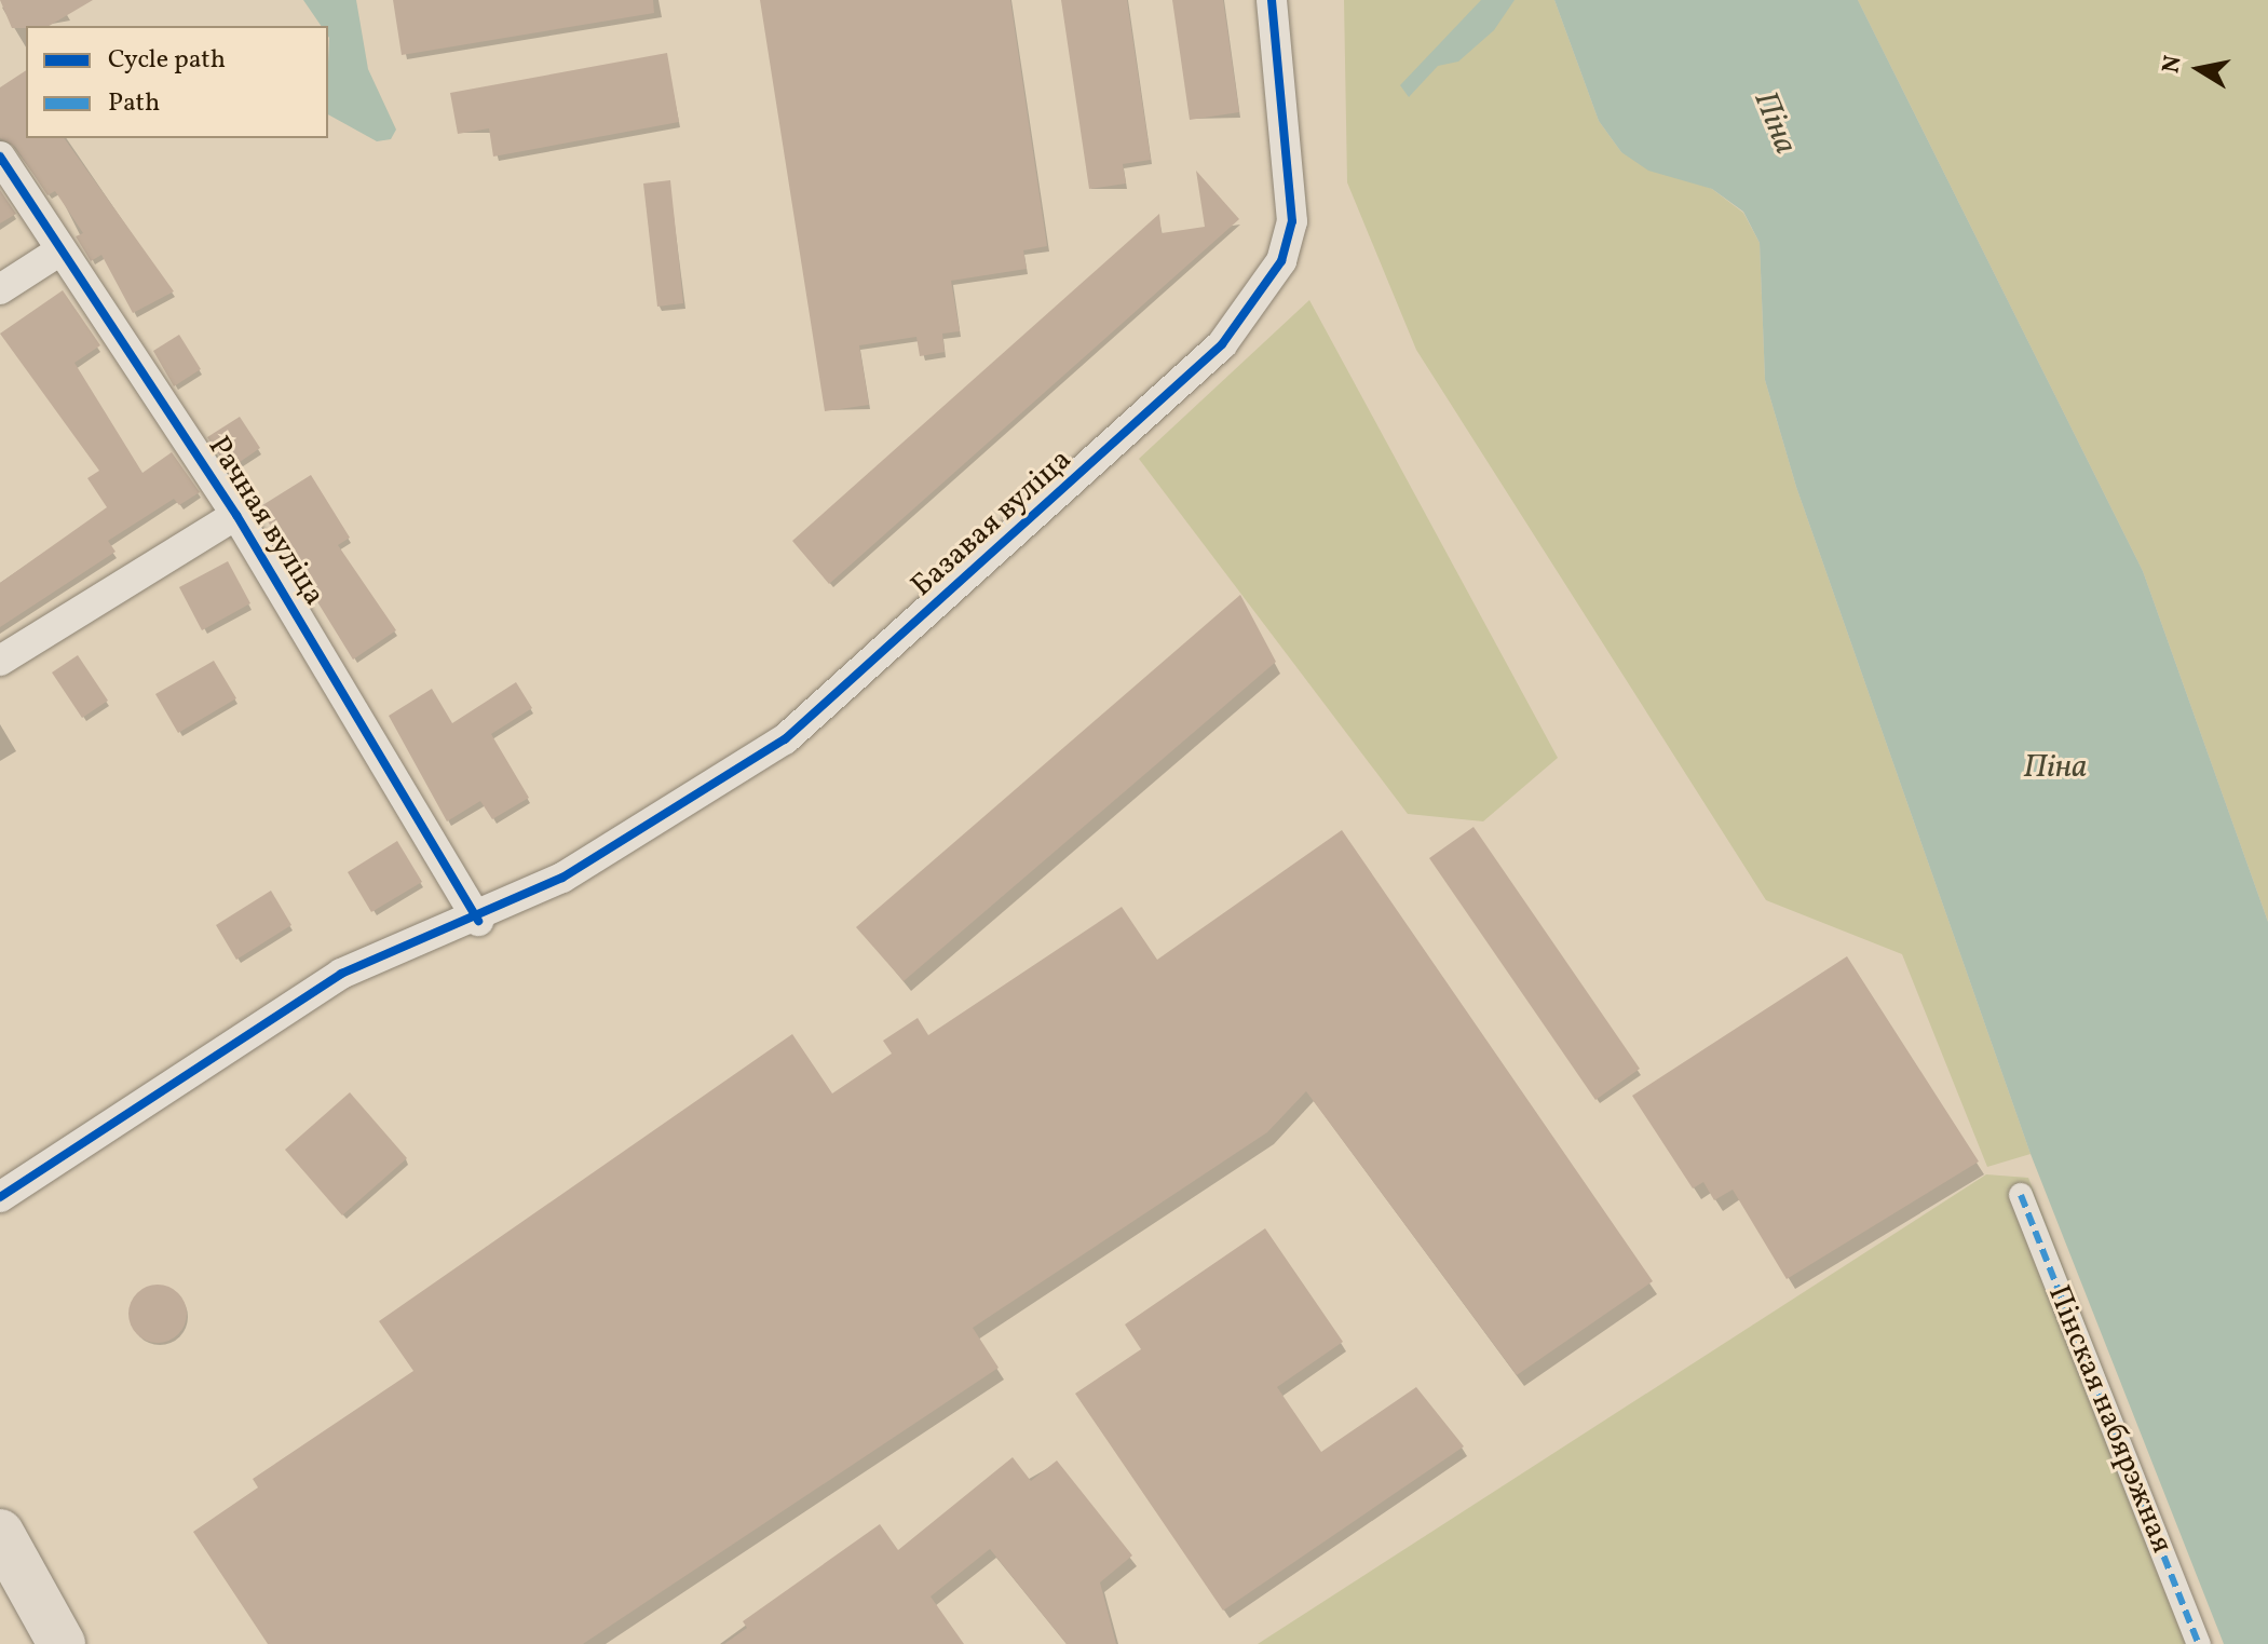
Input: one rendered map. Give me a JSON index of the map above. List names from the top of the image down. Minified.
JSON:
{"streets":{"street":["Рачная вуліца","Базавая вуліца","Пінская набярэжная"]},"crossings":[["Рачная вуліца","Базавая вуліца"]],"water":["Піна"],"legend":["Cycle path","Path"],"north":"left"}
